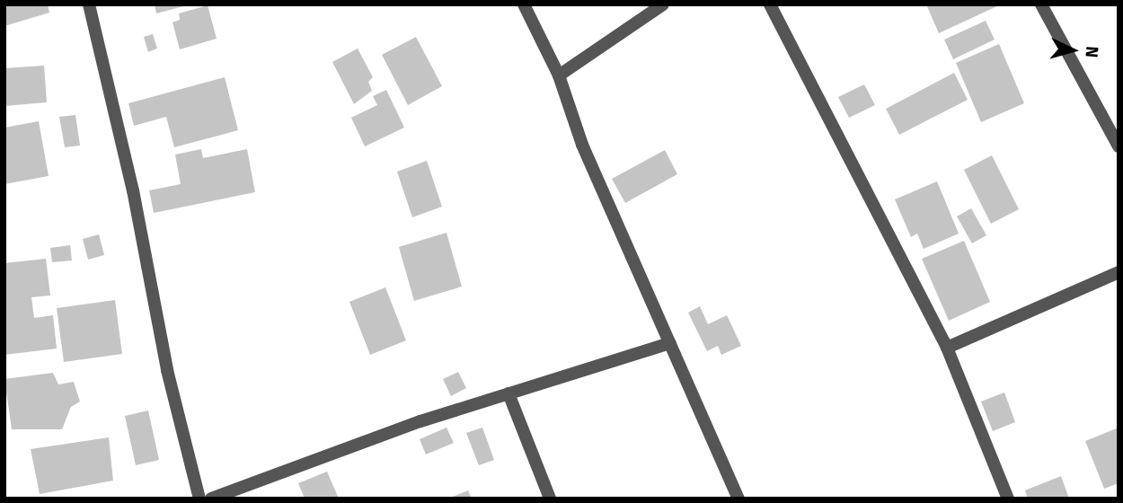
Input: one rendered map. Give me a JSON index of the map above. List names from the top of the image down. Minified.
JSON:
{"north":"right"}
